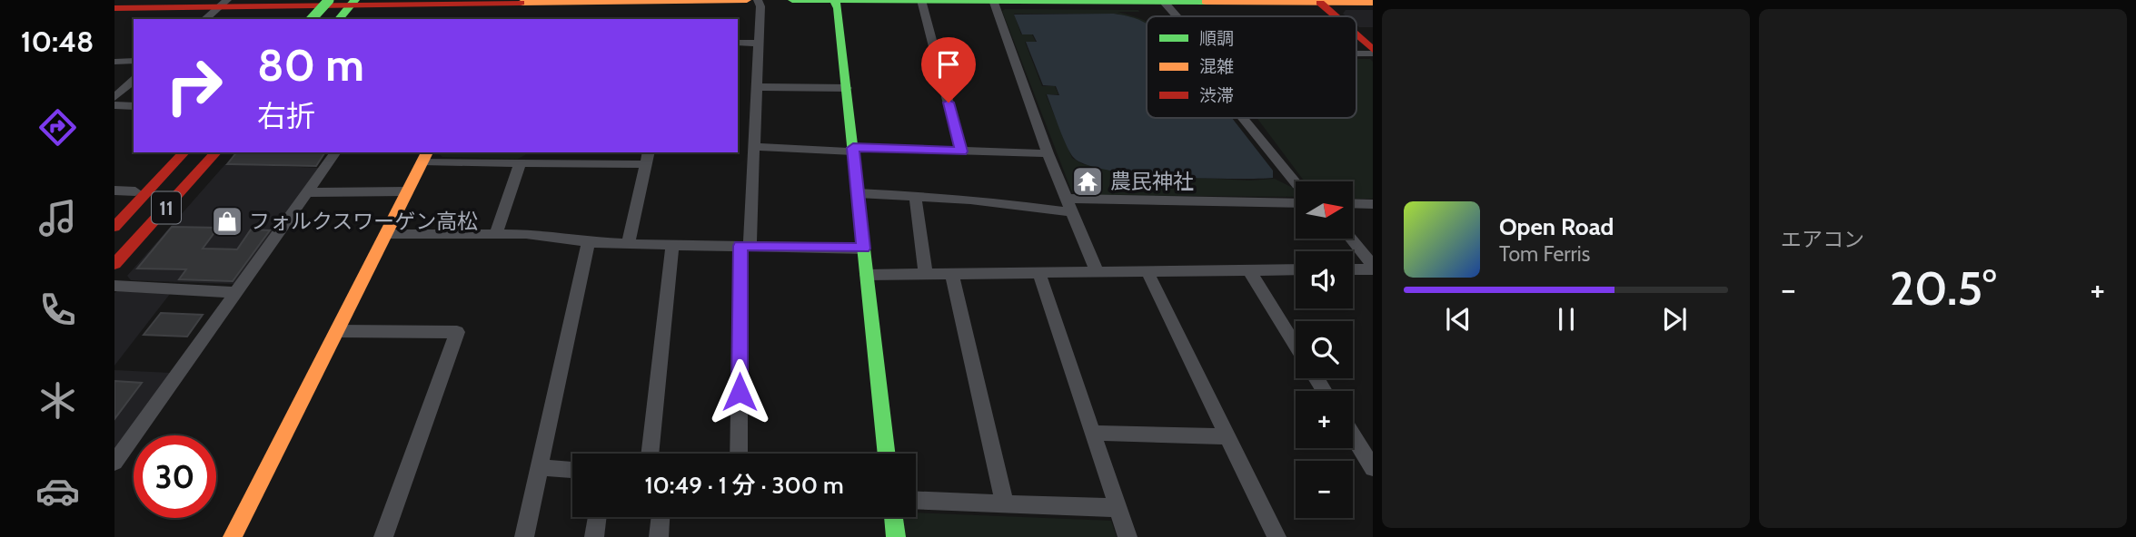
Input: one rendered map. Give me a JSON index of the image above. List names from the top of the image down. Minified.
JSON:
{"streets":{"main road":["11"]},"places":{"temple":["農民神社"],"shop":["フォルクスワーゲン高松"]},"legend":["順調","混雑","渋滞"],"north":"right","page":{"tabs":"10:48","tile":"エアコン","turn":["80 m","右折"],"map_buttons":["+","−"],"song":["Open Road","Tom Ferris"],"heat":["−","20.5°","+"],"limit":"30","trip":"10:49 · 1 分 · 300 m"}}
